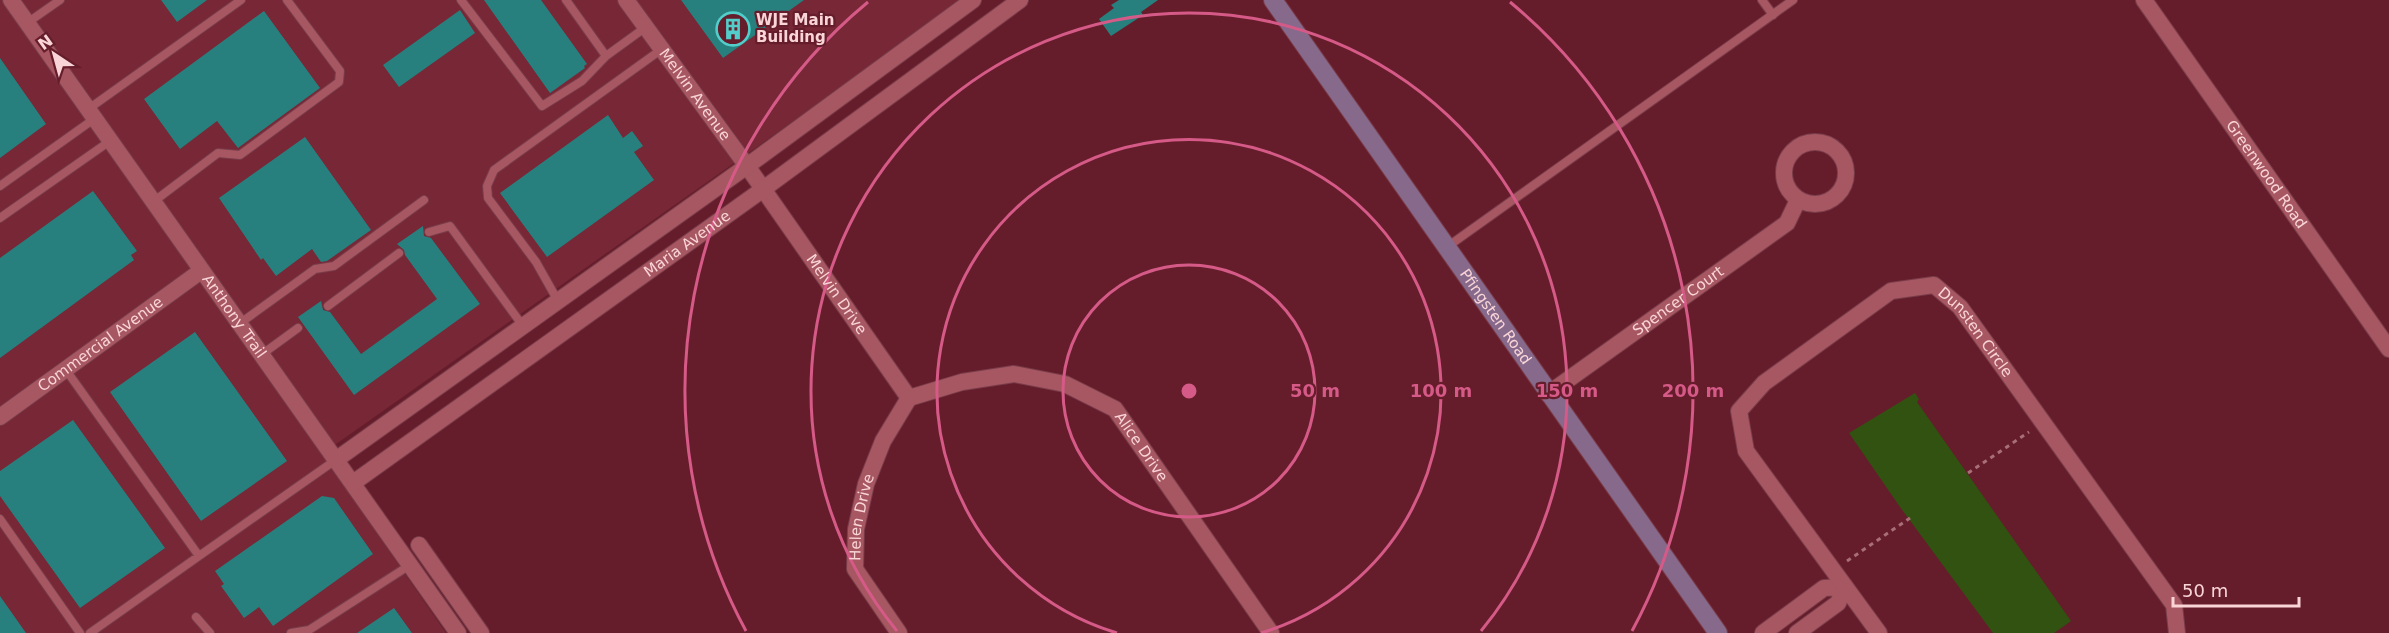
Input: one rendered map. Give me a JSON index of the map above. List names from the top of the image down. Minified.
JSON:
{"streets":{"main road":["Pfingsten Road"],"street":["Melvin Avenue","Greenwood Road","Maria Avenue","Melvin Drive","Spencer Court","Anthony Trail","Dunsten Circle","Commercial Avenue","Alice Drive","Helen Drive"]},"crossings":[["Melvin Avenue","Maria Avenue"],["Melvin Avenue","Melvin Drive"],["Maria Avenue","Melvin Drive"],["Maria Avenue","Anthony Trail"],["Melvin Drive","Alice Drive"],["Melvin Drive","Helen Drive"],["Spencer Court","Pfingsten Road"],["Anthony Trail","Commercial Avenue"],["Alice Drive","Helen Drive"]],"places":{"building":["WJE Main Building"]},"scale_bar":"50 m","north":"top left","rings":["50 m","100 m","150 m","200 m"]}
